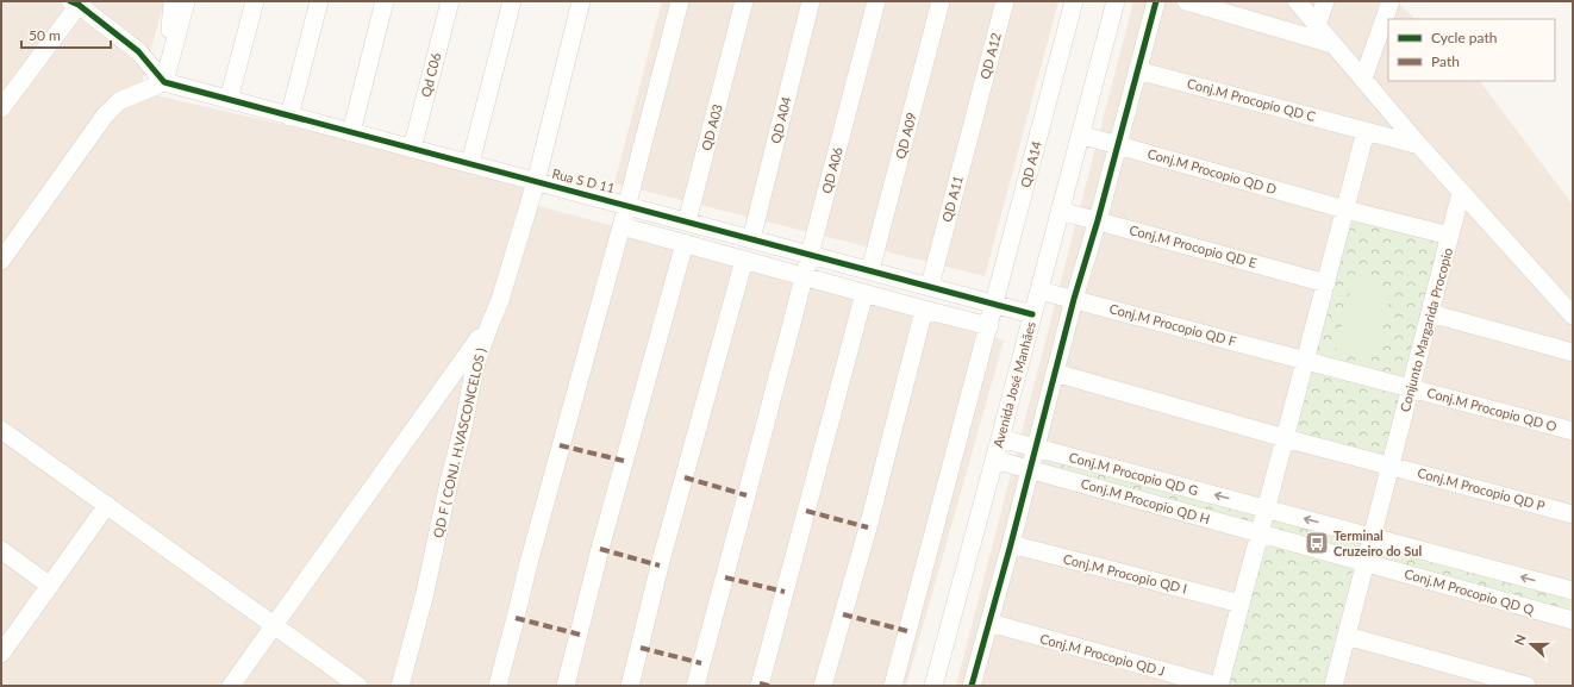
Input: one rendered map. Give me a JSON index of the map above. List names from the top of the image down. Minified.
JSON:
{"streets":{"street":["QD A12","Qd C06","Conj.M Procopio QD C","QD A04","QD A03","QD A09","QD A14","QD A06","Conj.M Procopio QD D","Rua S D 11","QD A11","Conj.M Procopio QD E","Conj.M Procopio QD F","Conjunto Margarida Procopio","Avenida José Manhães","Conj.M Procopio QD O","QD F ( CONJ. H.VASCONCELOS )","Conj.M Procopio QD G","Conj.M Procopio QD P","Conj.M Procopio QD H","Conj.M Procopio QD I","Conj.M Procopio QD Q","Conj.M Procopio QD J"]},"crossings":[["QD A12","QD A11"],["Qd C06","Rua S D 11"],["QD A04","Rua S D 11"],["QD A03","Rua S D 11"],["QD A09","Rua S D 11"],["QD A14","Rua S D 11"],["QD A06","Rua S D 11"],["Conj.M Procopio QD D","Conjunto Margarida Procopio"],["Conj.M Procopio QD D","Avenida José Manhães"],["Rua S D 11","QD A11"],["Rua S D 11","Avenida José Manhães"],["Rua S D 11","QD F ( CONJ. H.VASCONCELOS )"],["Conj.M Procopio QD E","Avenida José Manhães"],["Conj.M Procopio QD F","Conjunto Margarida Procopio"],["Conj.M Procopio QD F","Avenida José Manhães"],["Conj.M Procopio QD F","Conj.M Procopio QD O"],["Conjunto Margarida Procopio","Conj.M Procopio QD O"],["Conjunto Margarida Procopio","Conj.M Procopio QD G"],["Conjunto Margarida Procopio","Conj.M Procopio QD P"],["Conjunto Margarida Procopio","Conj.M Procopio QD H"],["Conjunto Margarida Procopio","Conj.M Procopio QD Q"],["Avenida José Manhães","Conj.M Procopio QD G"],["Avenida José Manhães","Conj.M Procopio QD H"],["Conj.M Procopio QD H","Conj.M Procopio QD Q"]],"places":{"bus stop":["Terminal Cruzeiro do Sul"]},"legend":["Cycle path","Path"],"scale_bar":"50 m","north":"left"}
